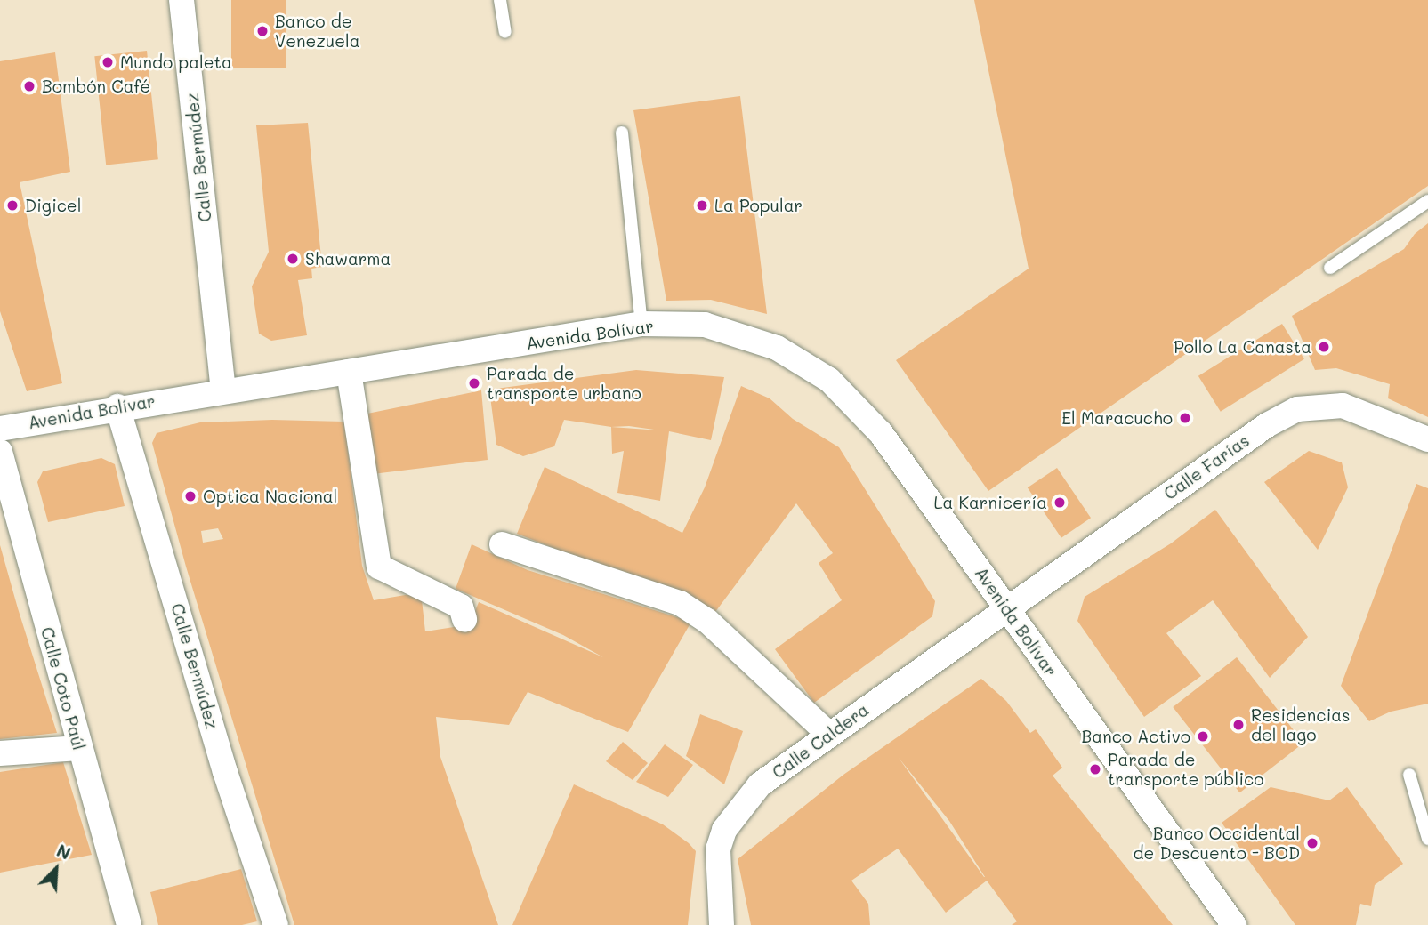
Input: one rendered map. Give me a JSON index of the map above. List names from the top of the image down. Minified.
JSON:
{"streets":{"street":["Calle Bermúdez","Avenida Bolívar","Calle Farías","Calle Coto Paúl","Calle Caldera"]},"crossings":[["Calle Bermúdez","Avenida Bolívar"],["Avenida Bolívar","Calle Farías"],["Avenida Bolívar","Calle Caldera"],["Calle Farías","Calle Caldera"]],"places":["Banco de Venezuela","Mundo paleta","Bombón Café","Digicel","La Popular","Shawarma","Pollo La Canasta","Parada de transporte urbano","El Maracucho","Optica Nacional","La Karnicería","Residencias del lago","Banco Activo","Parada de transporte público","Banco Occidental de Descuento - BOD"],"north":"top right"}
